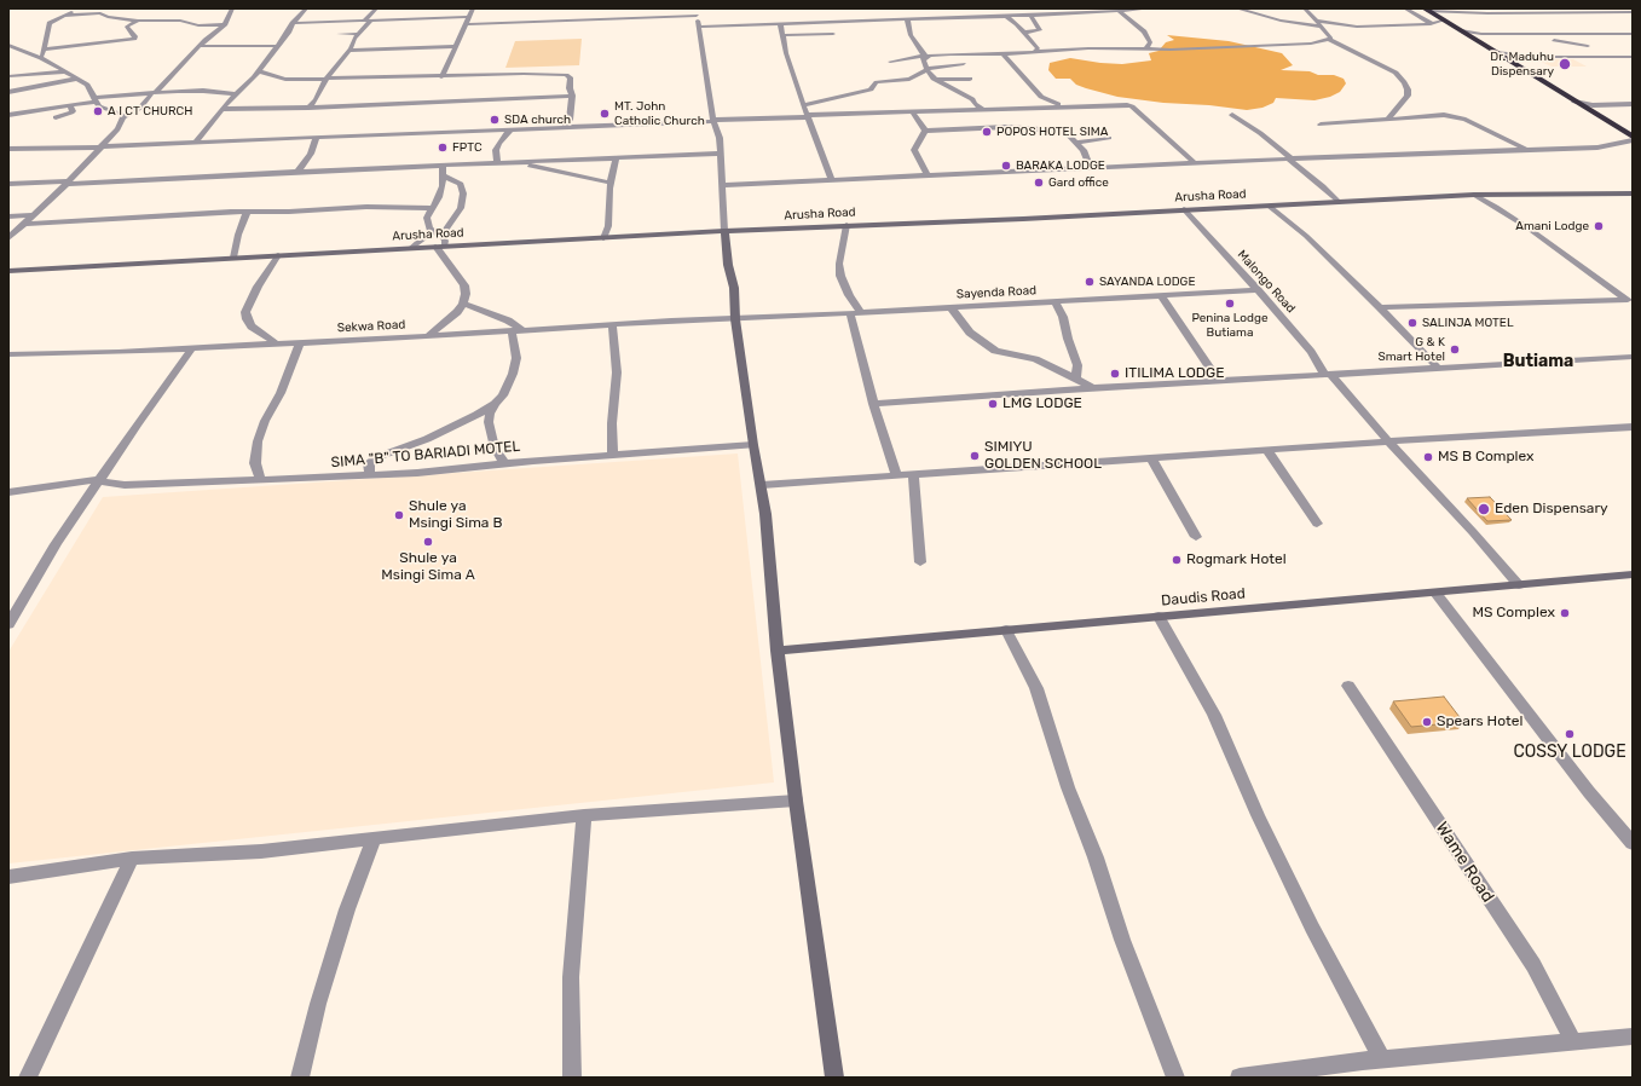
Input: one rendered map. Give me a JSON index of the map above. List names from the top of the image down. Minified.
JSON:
{"streets":{"main road":["Arusha Road","Daudis Road"],"street":["Malongo Road","Sayenda Road","Sekwa Road","SIMA \"B\" TO BARIADI MOTEL","Wame Road"]},"crossings":[["Arusha Road","Malongo Road"],["Malongo Road","Sayenda Road"],["Malongo Road","Daudis Road"],["Sayenda Road","Sekwa Road"]],"districts":["Butiama"],"places":["Dr. Maduhu Dispensary","A I CT CHURCH","MT. John Catholic Church","SDA church","POPOS HOTEL SIMA","FPTC","BARAKA LODGE","Gard office","Amani Lodge","SAYANDA LODGE","Penina Lodge Butiama","SALINJA MOTEL","G & K Smart Hotel","ITILIMA LODGE","LMG LODGE","SIMIYU GOLDEN SCHOOL","MS B Complex","Eden Dispensary","Shule ya Msingi Sima B","Shule ya Msingi Sima A","Rogmark Hotel","MS Complex","Spears Hotel","COSSY LODGE"]}
